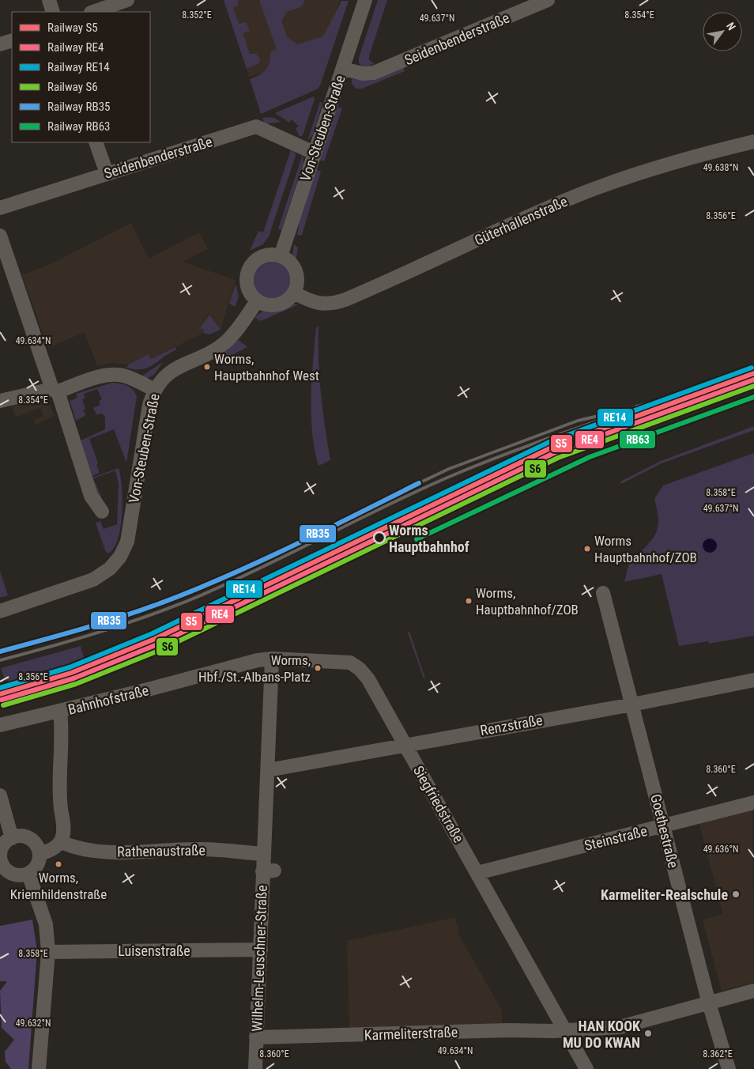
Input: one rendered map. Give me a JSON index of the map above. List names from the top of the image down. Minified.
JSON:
{"streets":{"street":["Seidenbenderstraße","Von-Steuben-Straße","Güterhallenstraße","Bahnhofstraße","Renzstraße","Siegfriedstraße","Goethestraße","Steinstraße","Rathenaustraße","Luisenstraße","Wilhelm-Leuschner-Straße","Karmeliterstraße"]},"crossings":[["Seidenbenderstraße","Von-Steuben-Straße"],["Von-Steuben-Straße","Güterhallenstraße"],["Bahnhofstraße","Siegfriedstraße"],["Renzstraße","Siegfriedstraße"],["Renzstraße","Goethestraße"],["Renzstraße","Wilhelm-Leuschner-Straße"],["Siegfriedstraße","Steinstraße"],["Siegfriedstraße","Wilhelm-Leuschner-Straße"],["Siegfriedstraße","Karmeliterstraße"],["Goethestraße","Steinstraße"],["Goethestraße","Karmeliterstraße"],["Rathenaustraße","Wilhelm-Leuschner-Straße"],["Luisenstraße","Wilhelm-Leuschner-Straße"],["Wilhelm-Leuschner-Straße","Karmeliterstraße"]],"places":["Worms, Hauptbahnhof West","Worms Hauptbahnhof","Worms Hauptbahnhof/ZOB","Worms, Hauptbahnhof/ZOB","Worms, Hbf./St.-Albans-Platz","Worms, Kriemhildenstraße","Karmeliter-Realschule","HAN KOOK MU DO KWAN"],"lines":["rail line RE14","rail line S5","rail line RE4","rail line S6","rail line RB63","rail line RB35"],"legend":["Railway S5","Railway RE4","Railway RE14","Railway S6","Railway RB35","Railway RB63"],"north":"top right","coordinates":["8.352°E","8.354°E","49.637°N","49.638°N","8.356°E","49.634°N","8.358°E","8.360°E","49.636°N","49.632°N","8.362°E"]}
